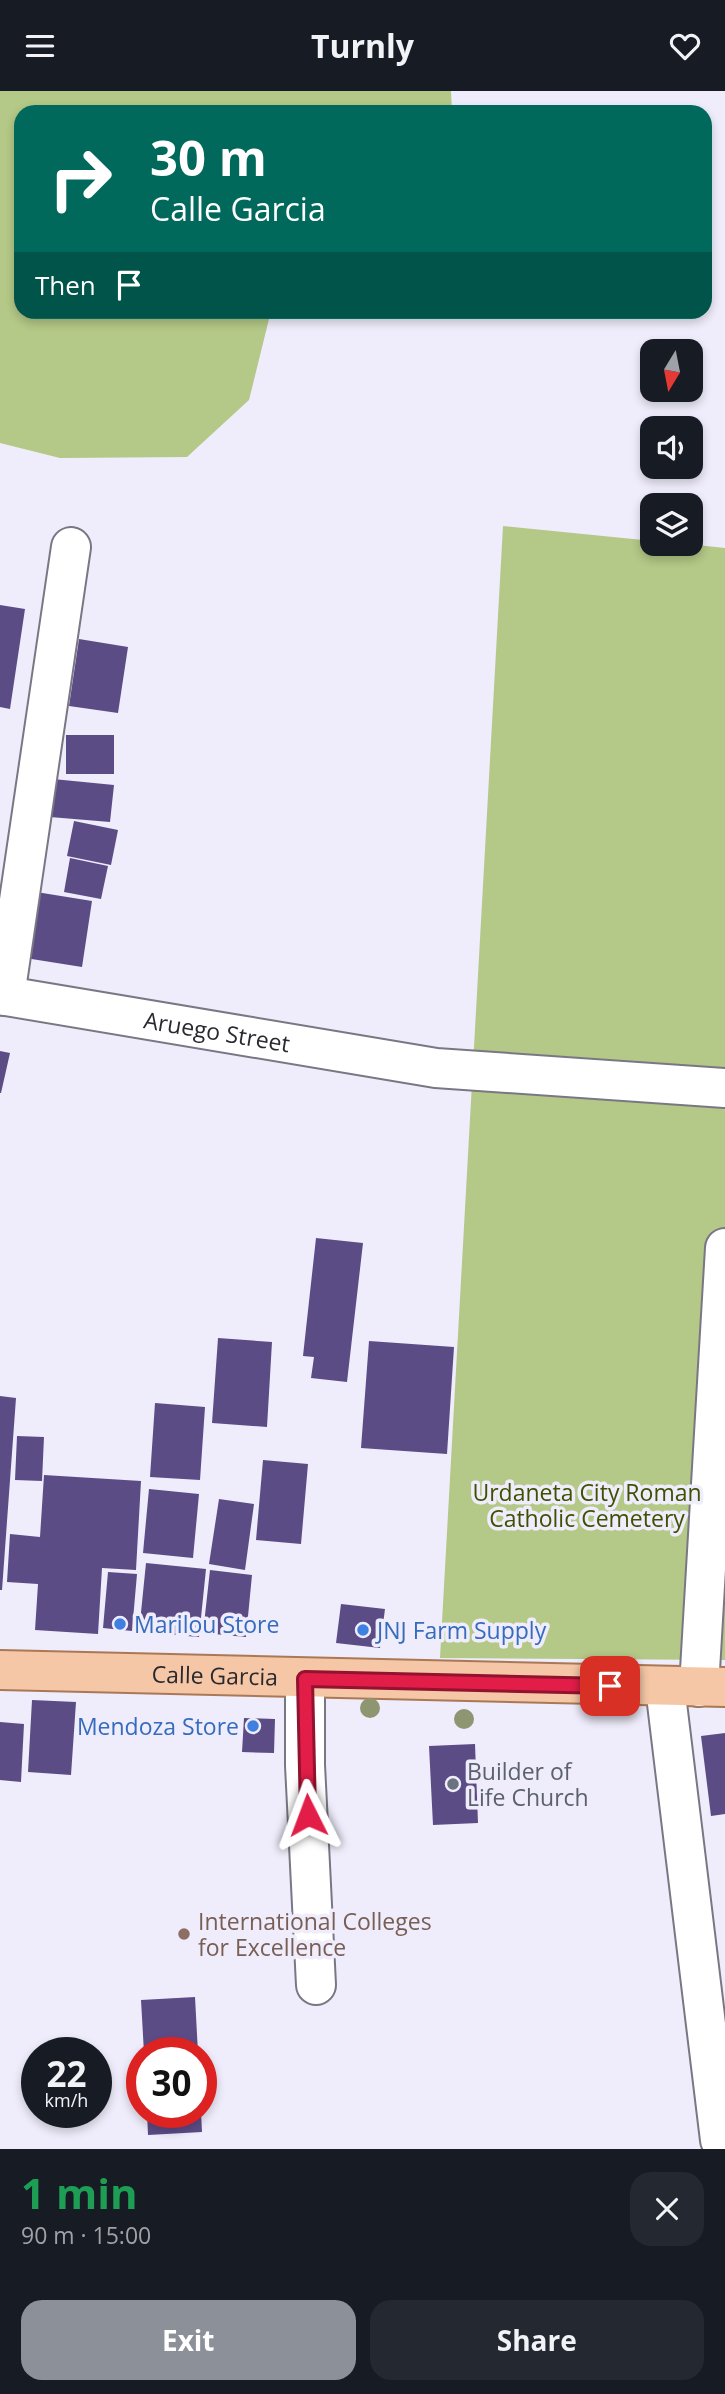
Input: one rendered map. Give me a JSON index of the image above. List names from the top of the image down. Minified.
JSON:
{"streets":{"main road":["Calle Garcia"],"street":["Aruego Street"]},"parks":["Urdaneta City Roman Catholic Cemetery"],"places":["Marilou Store","JNJ Farm Supply","Mendoza Store","Builder of Life Church","International Colleges for Excellence"],"north":"bottom","page":{"header":"Turnly","turn":["30 m","Calle Garcia"],"then":"Then","speed":"22 km/h","limit":"30","heading":["1 min","90 m · 15:00"],"buttons":["Exit","Share"]}}
